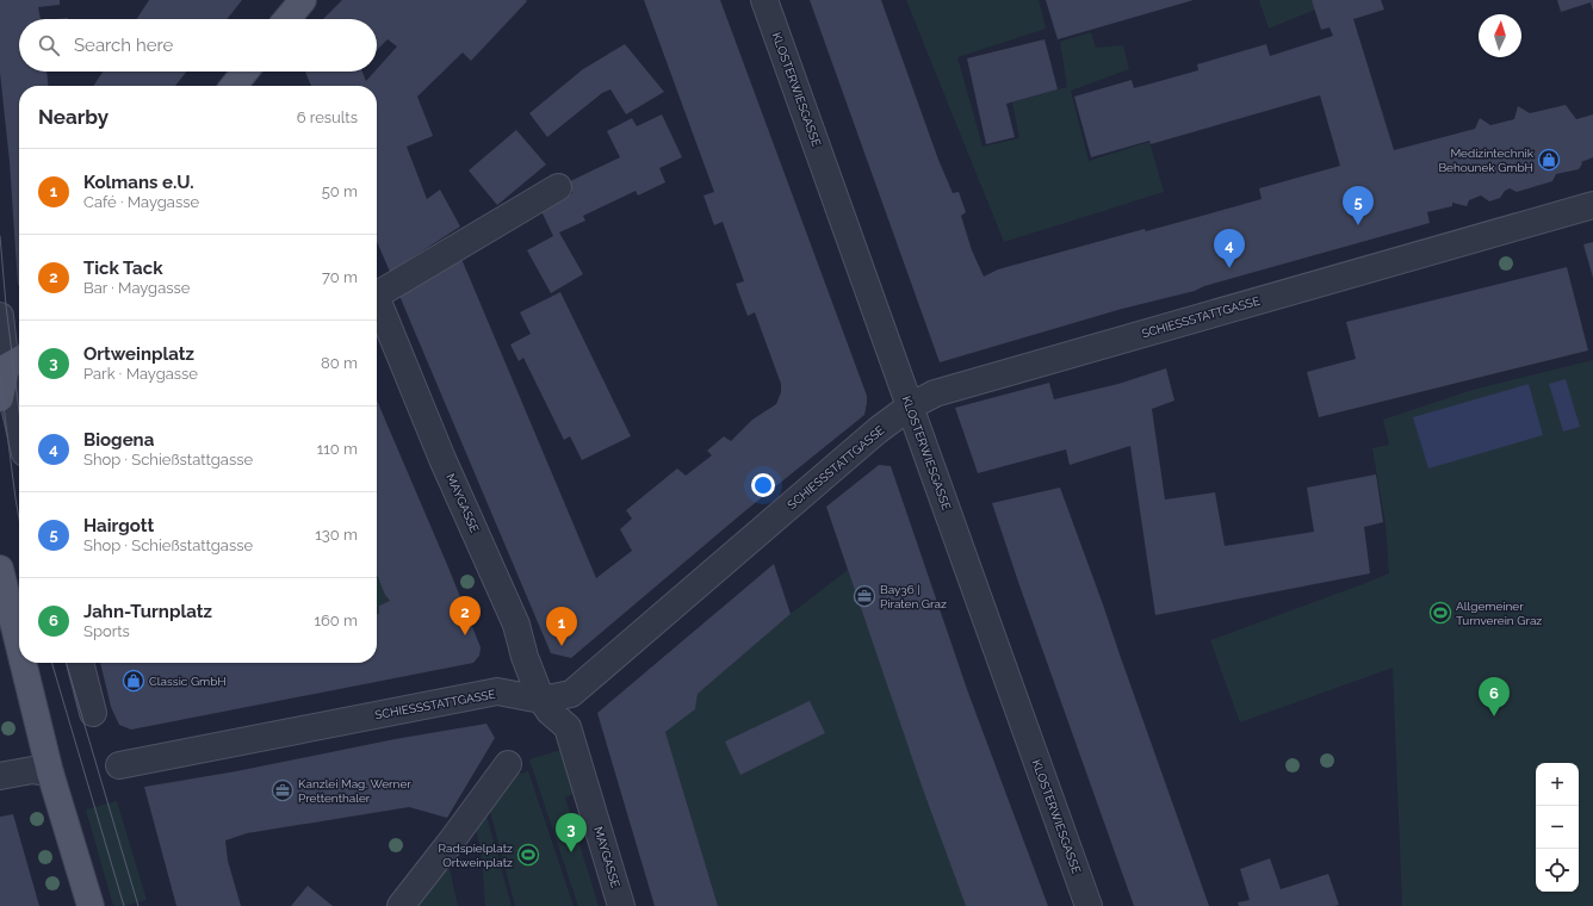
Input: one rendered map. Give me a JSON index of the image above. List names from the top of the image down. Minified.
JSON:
{"streets":{"street":["KLOSTERWIESGASSE","SCHIESSSTATTGASSE","MAYGASSE"]},"crossings":[["KLOSTERWIESGASSE","SCHIESSSTATTGASSE"],["SCHIESSSTATTGASSE","MAYGASSE"]],"places":{"shop":["Medizintechnik Behounek GmbH","Classic GmbH"],"office":["Bay36 | Piraten Graz","Kanzlei Mag. Werner Prettenthaler"],"sports":["Allgemeiner Turnverein Graz","Radspielplatz Ortweinplatz"]},"north":"top","page":{"search":"Search here","heading":["Nearby","6 results"],"list":[{"mark":"1","name":"Kolmans e.U.","note":"Café · Maygasse","value":"50 m"},{"mark":"2","name":"Tick Tack","note":"Bar · Maygasse","value":"70 m"},{"mark":"3","name":"Ortweinplatz","note":"Park · Maygasse","value":"80 m"},{"mark":"4","name":"Biogena","note":"Shop · Schießstattgasse","value":"110 m"},{"mark":"5","name":"Hairgott","note":"Shop · Schießstattgasse","value":"130 m"},{"mark":"6","name":"Jahn-Turnplatz","note":"Sports","value":"160 m"}],"pins":["5","4","2","1","6","3"],"map_buttons":["+","−"]}}
